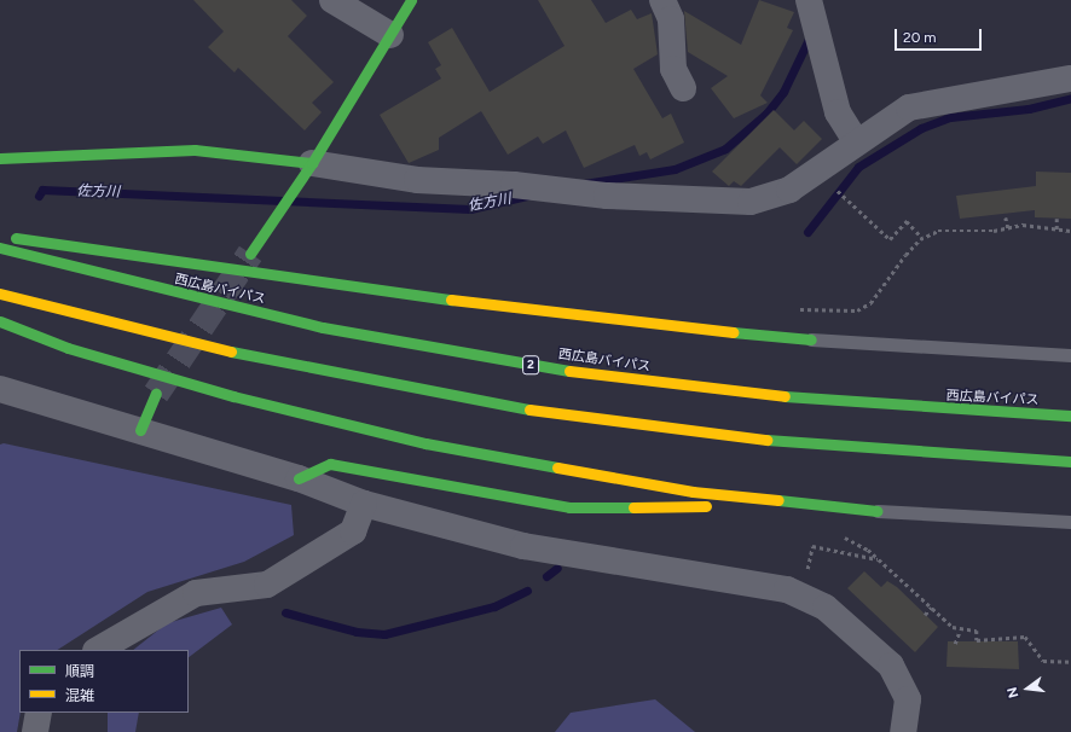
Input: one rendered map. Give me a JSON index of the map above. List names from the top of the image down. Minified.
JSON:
{"streets":{"main road":["西広島バイパス","2"]},"water":["佐方川"],"legend":["順調","混雑"],"scale_bar":"20 m","north":"left"}
